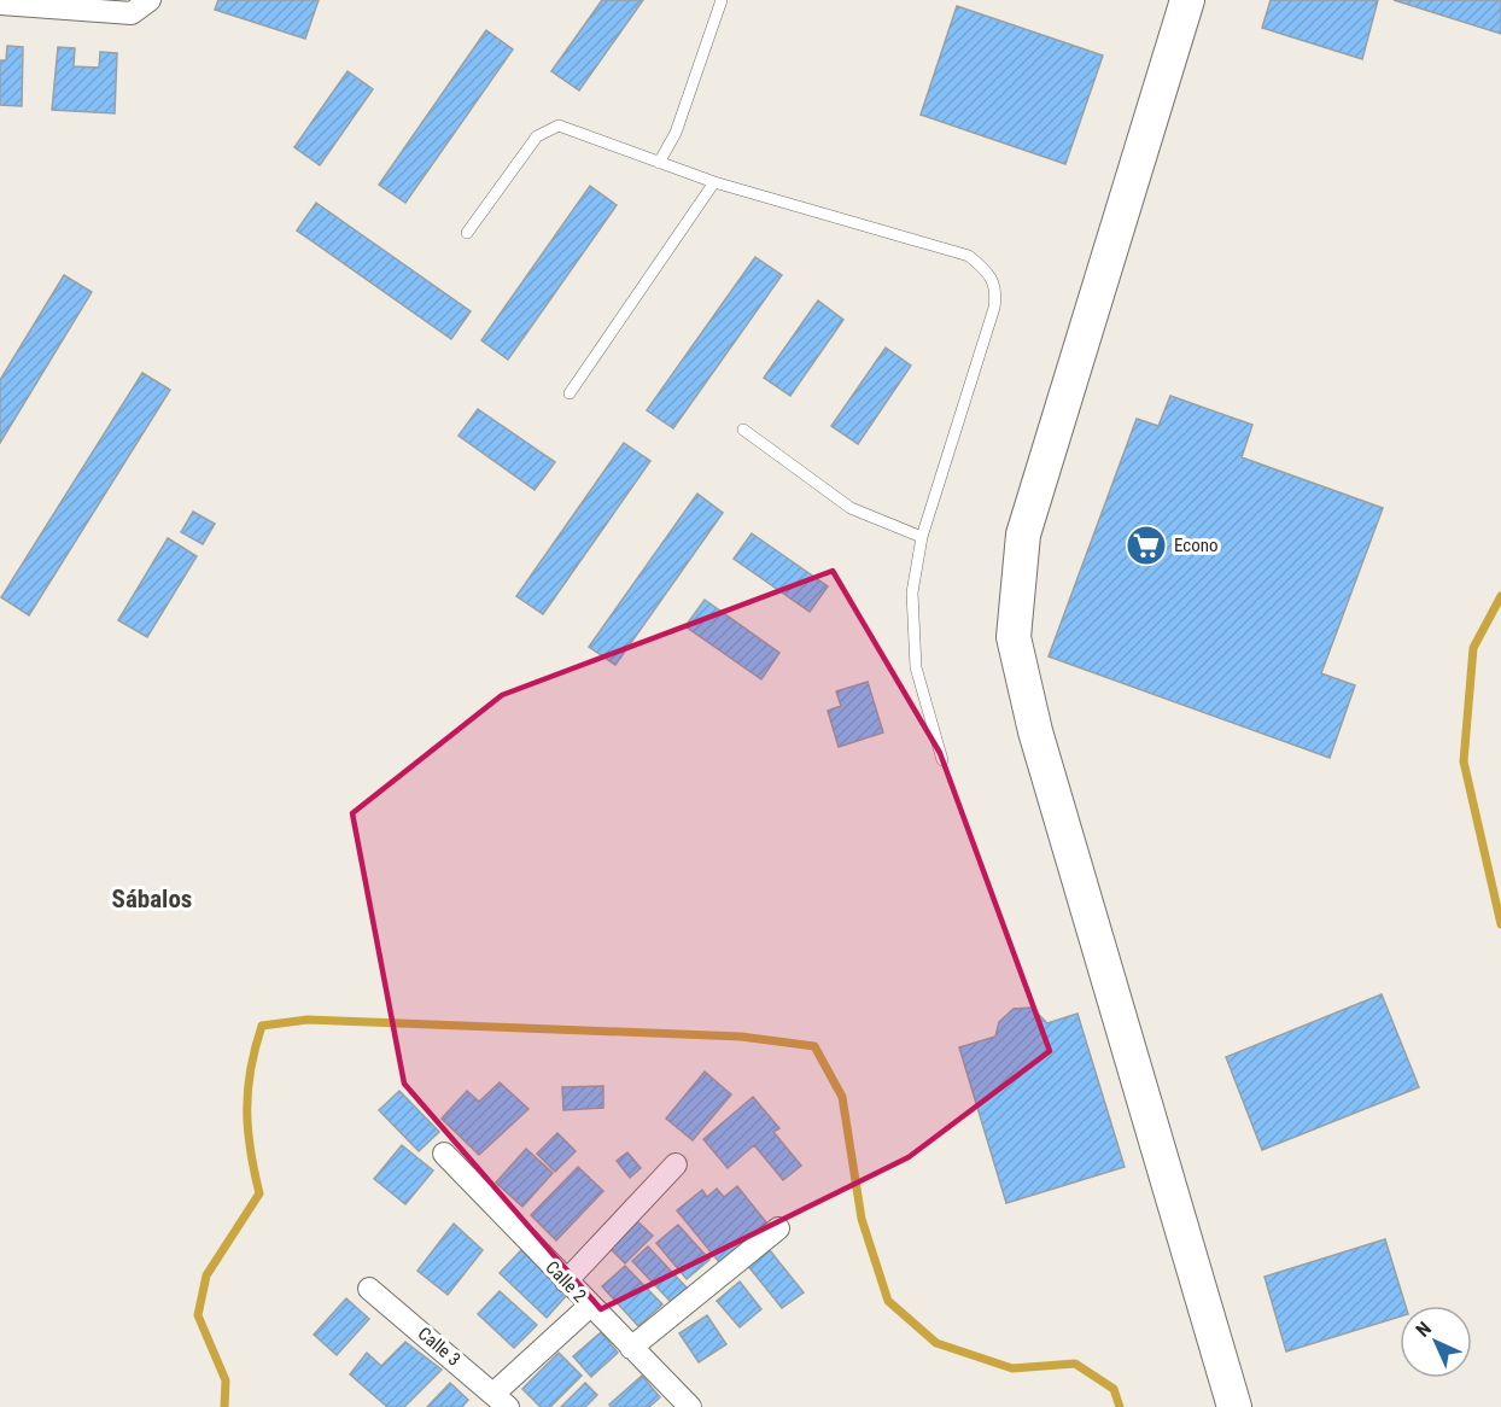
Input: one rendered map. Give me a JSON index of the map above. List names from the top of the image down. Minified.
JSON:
{"streets":{"street":["Calle 2","Calle 3"]},"districts":["Sábalos"],"places":{"supermarket":["Econo"]},"north":"top left"}
